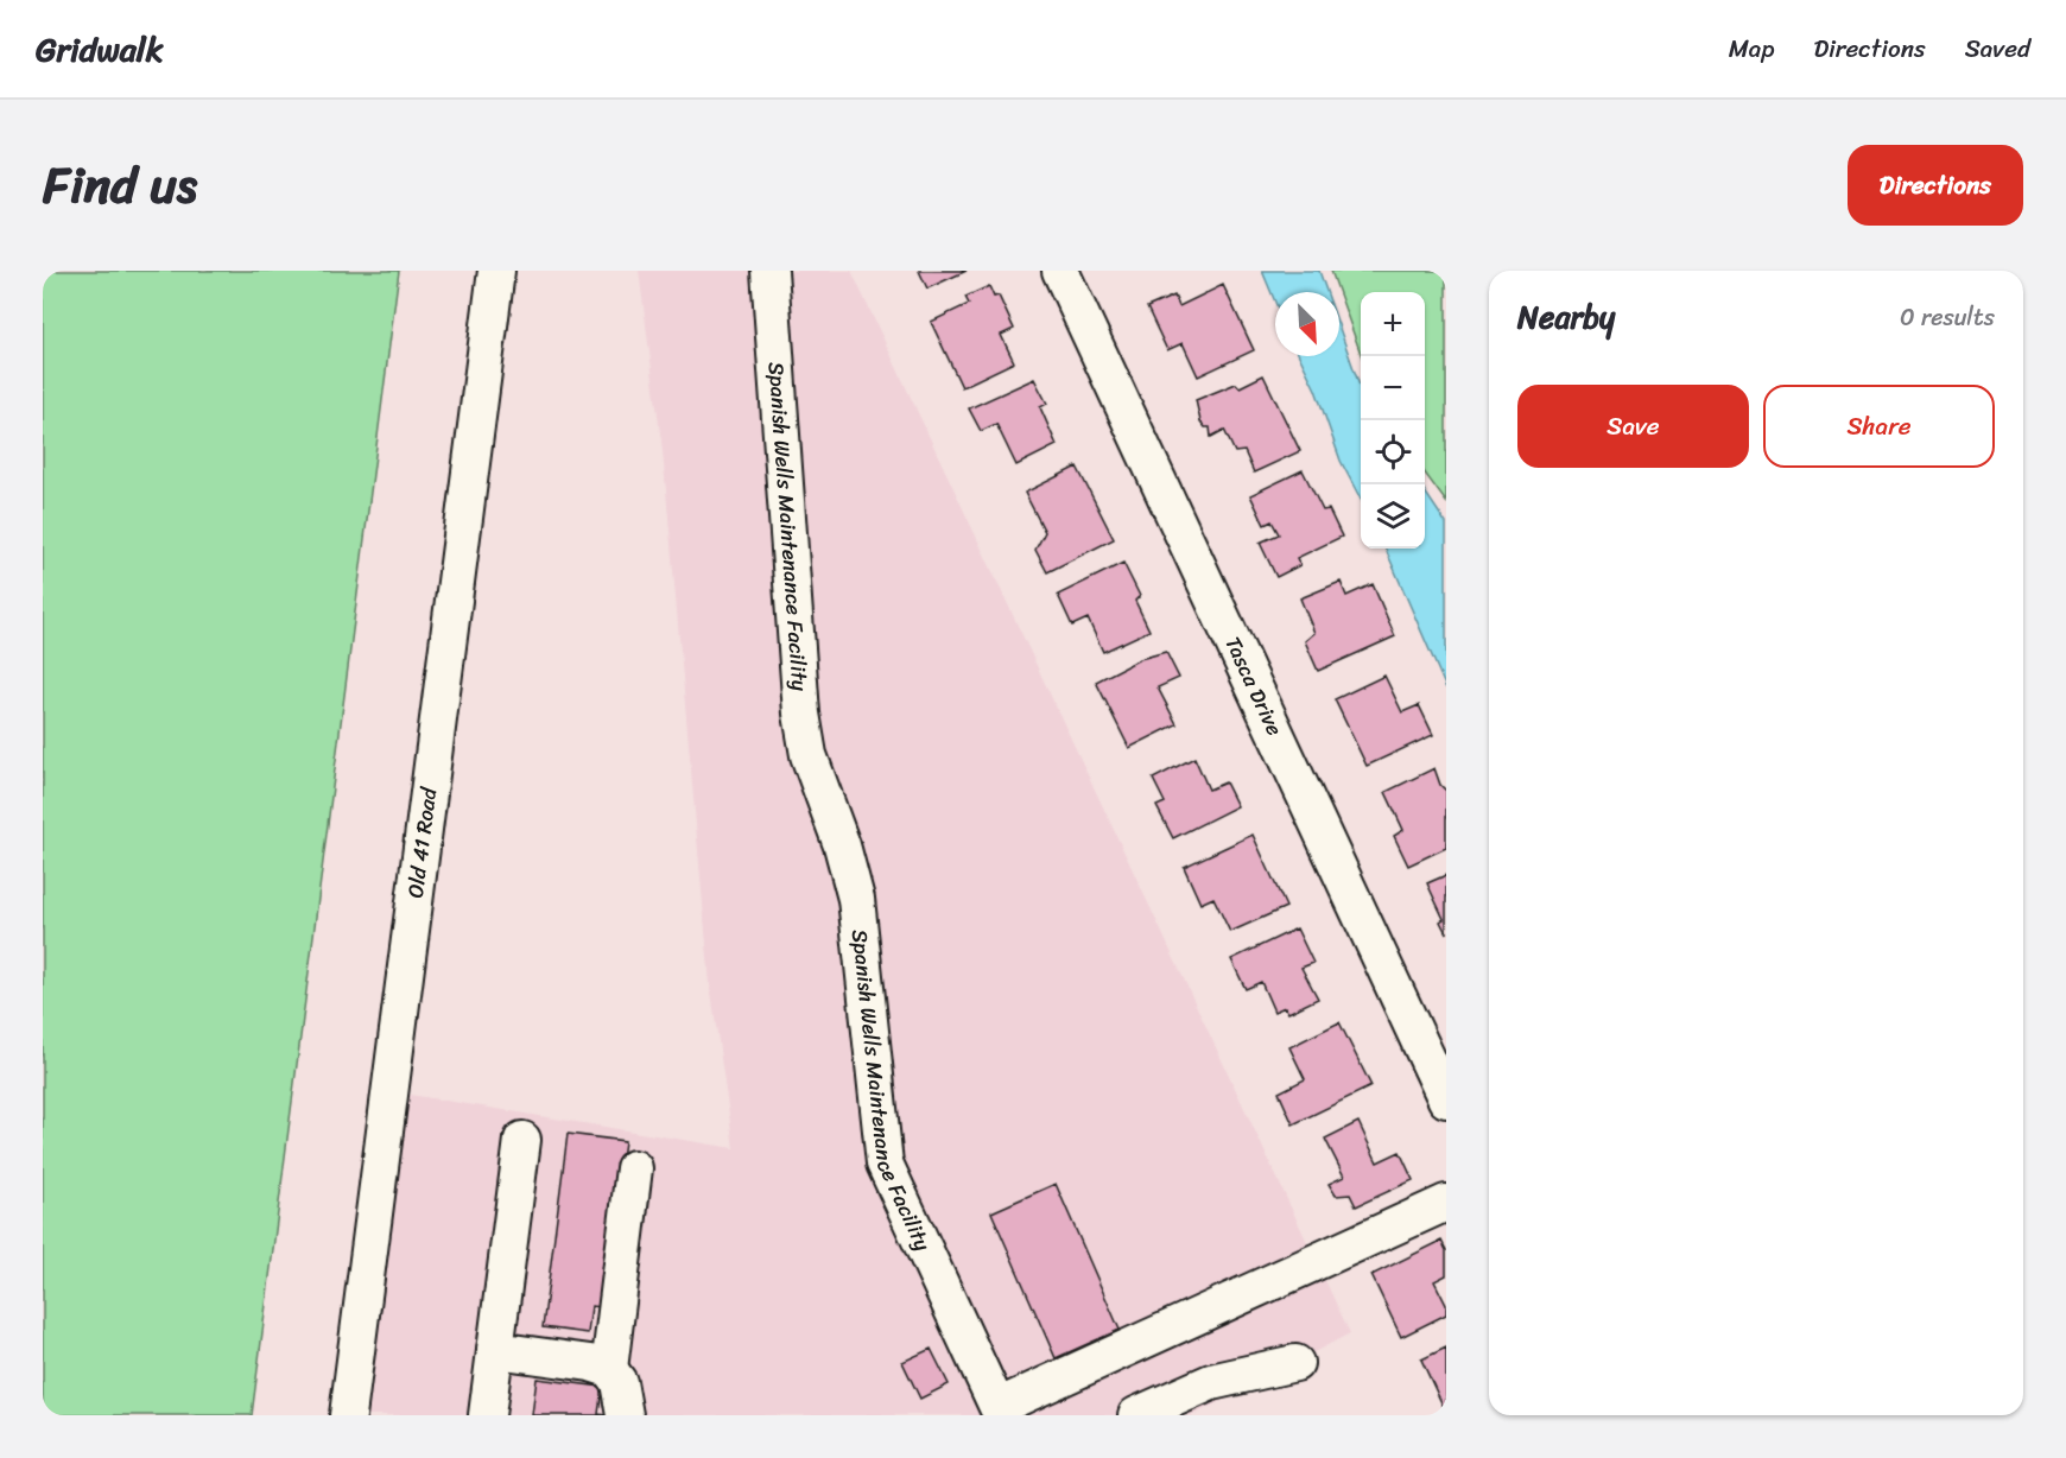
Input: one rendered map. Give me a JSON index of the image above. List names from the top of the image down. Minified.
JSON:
{"streets":{"street":["Spanish Wells Maintenance Facility","Tasca Drive","Old 41 Road"]},"north":"bottom right","page":{"header":"Gridwalk","nav":["Map","Directions","Saved"],"title":"Find us","buttons":["Directions",["Save","Share"]],"heading":["Nearby","0 results"],"map_buttons":["+","−"]}}
